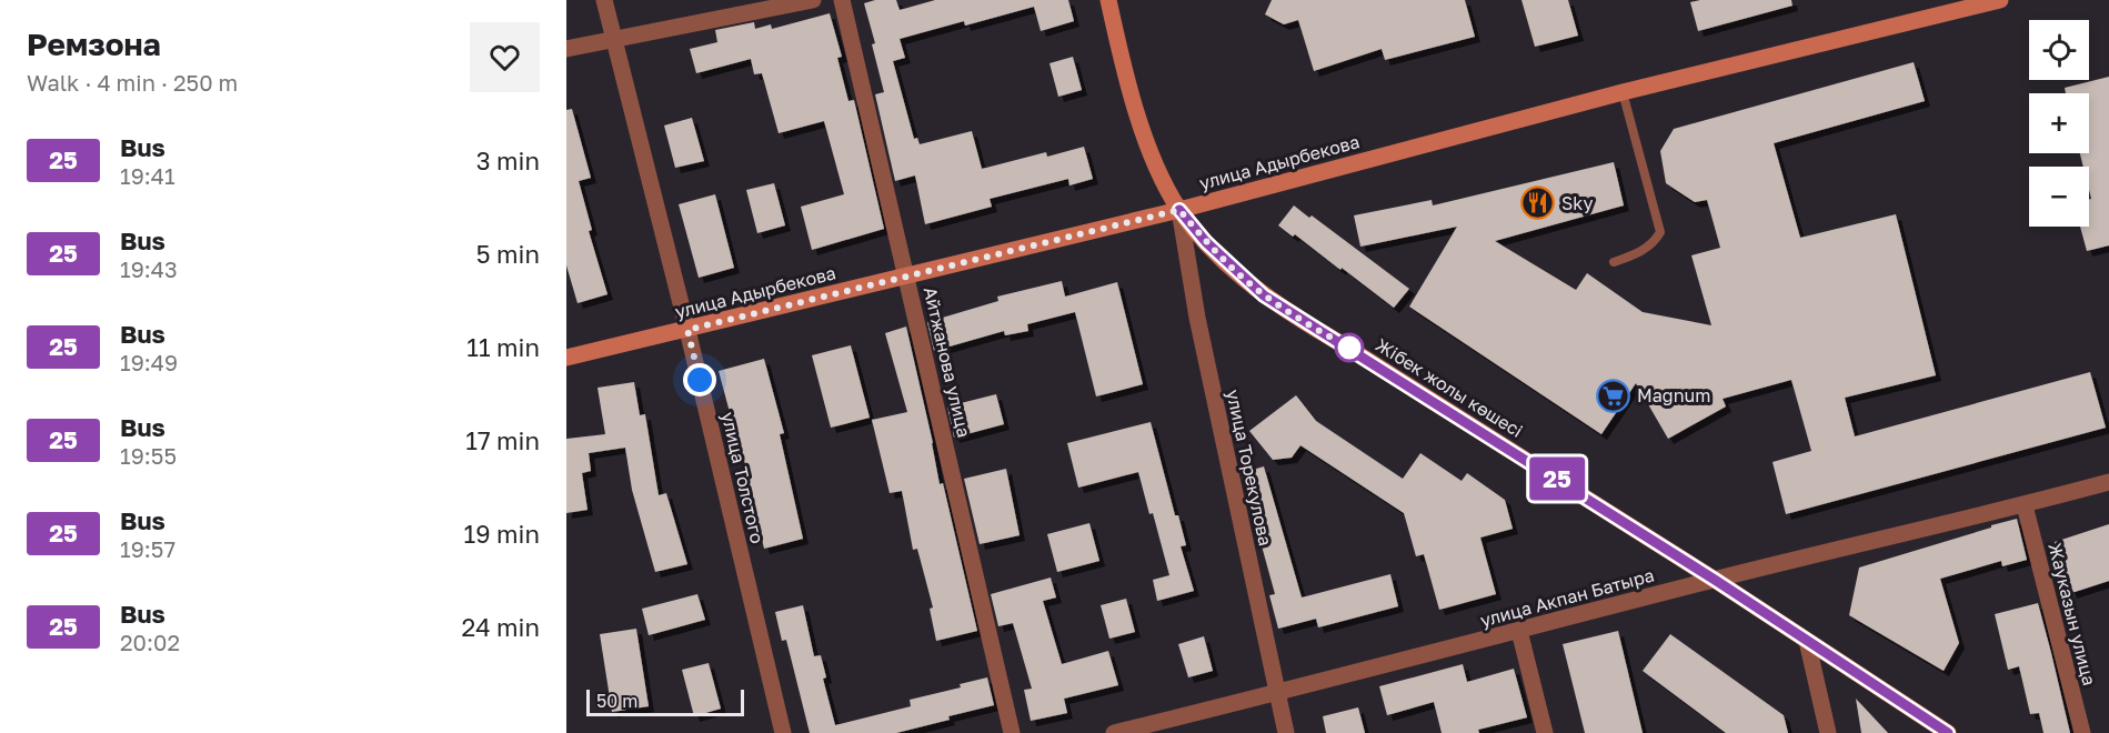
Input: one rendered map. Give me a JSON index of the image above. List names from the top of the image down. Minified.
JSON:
{"streets":{"main road":["улица Адырбекова","Жібек жолы көшесі"],"street":["Айтжанова улица","улица Торекулова","улица Толстого","улица Акпан Батыра","Жауказын улица"]},"crossings":[["улица Адырбекова","Айтжанова улица"],["улица Адырбекова","Жібек жолы көшесі"],["улица Адырбекова","улица Торекулова"],["улица Адырбекова","улица Толстого"],["Жібек жолы көшесі","улица Торекулова"],["Жібек жолы көшесі","улица Акпан Батыра"],["улица Торекулова","улица Акпан Батыра"],["улица Акпан Батыра","Жауказын улица"]],"places":{"restaurant":["Sky"],"supermarket":["Magnum"]},"lines":["bus line 25"],"scale_bar":"50 m","page":{"heading":["Ремзона","Walk · 4 min · 250 m"],"on_map":"25","map_buttons":["+","−"],"list":[{"mark":"25","name":"Bus","note":"19:41","value":"3 min"},{"mark":"25","name":"Bus","note":"19:43","value":"5 min"},{"mark":"25","name":"Bus","note":"19:49","value":"11 min"},{"mark":"25","name":"Bus","note":"19:55","value":"17 min"},{"mark":"25","name":"Bus","note":"19:57","value":"19 min"},{"mark":"25","name":"Bus","note":"20:02","value":"24 min"}],"scale":"50 m"}}
